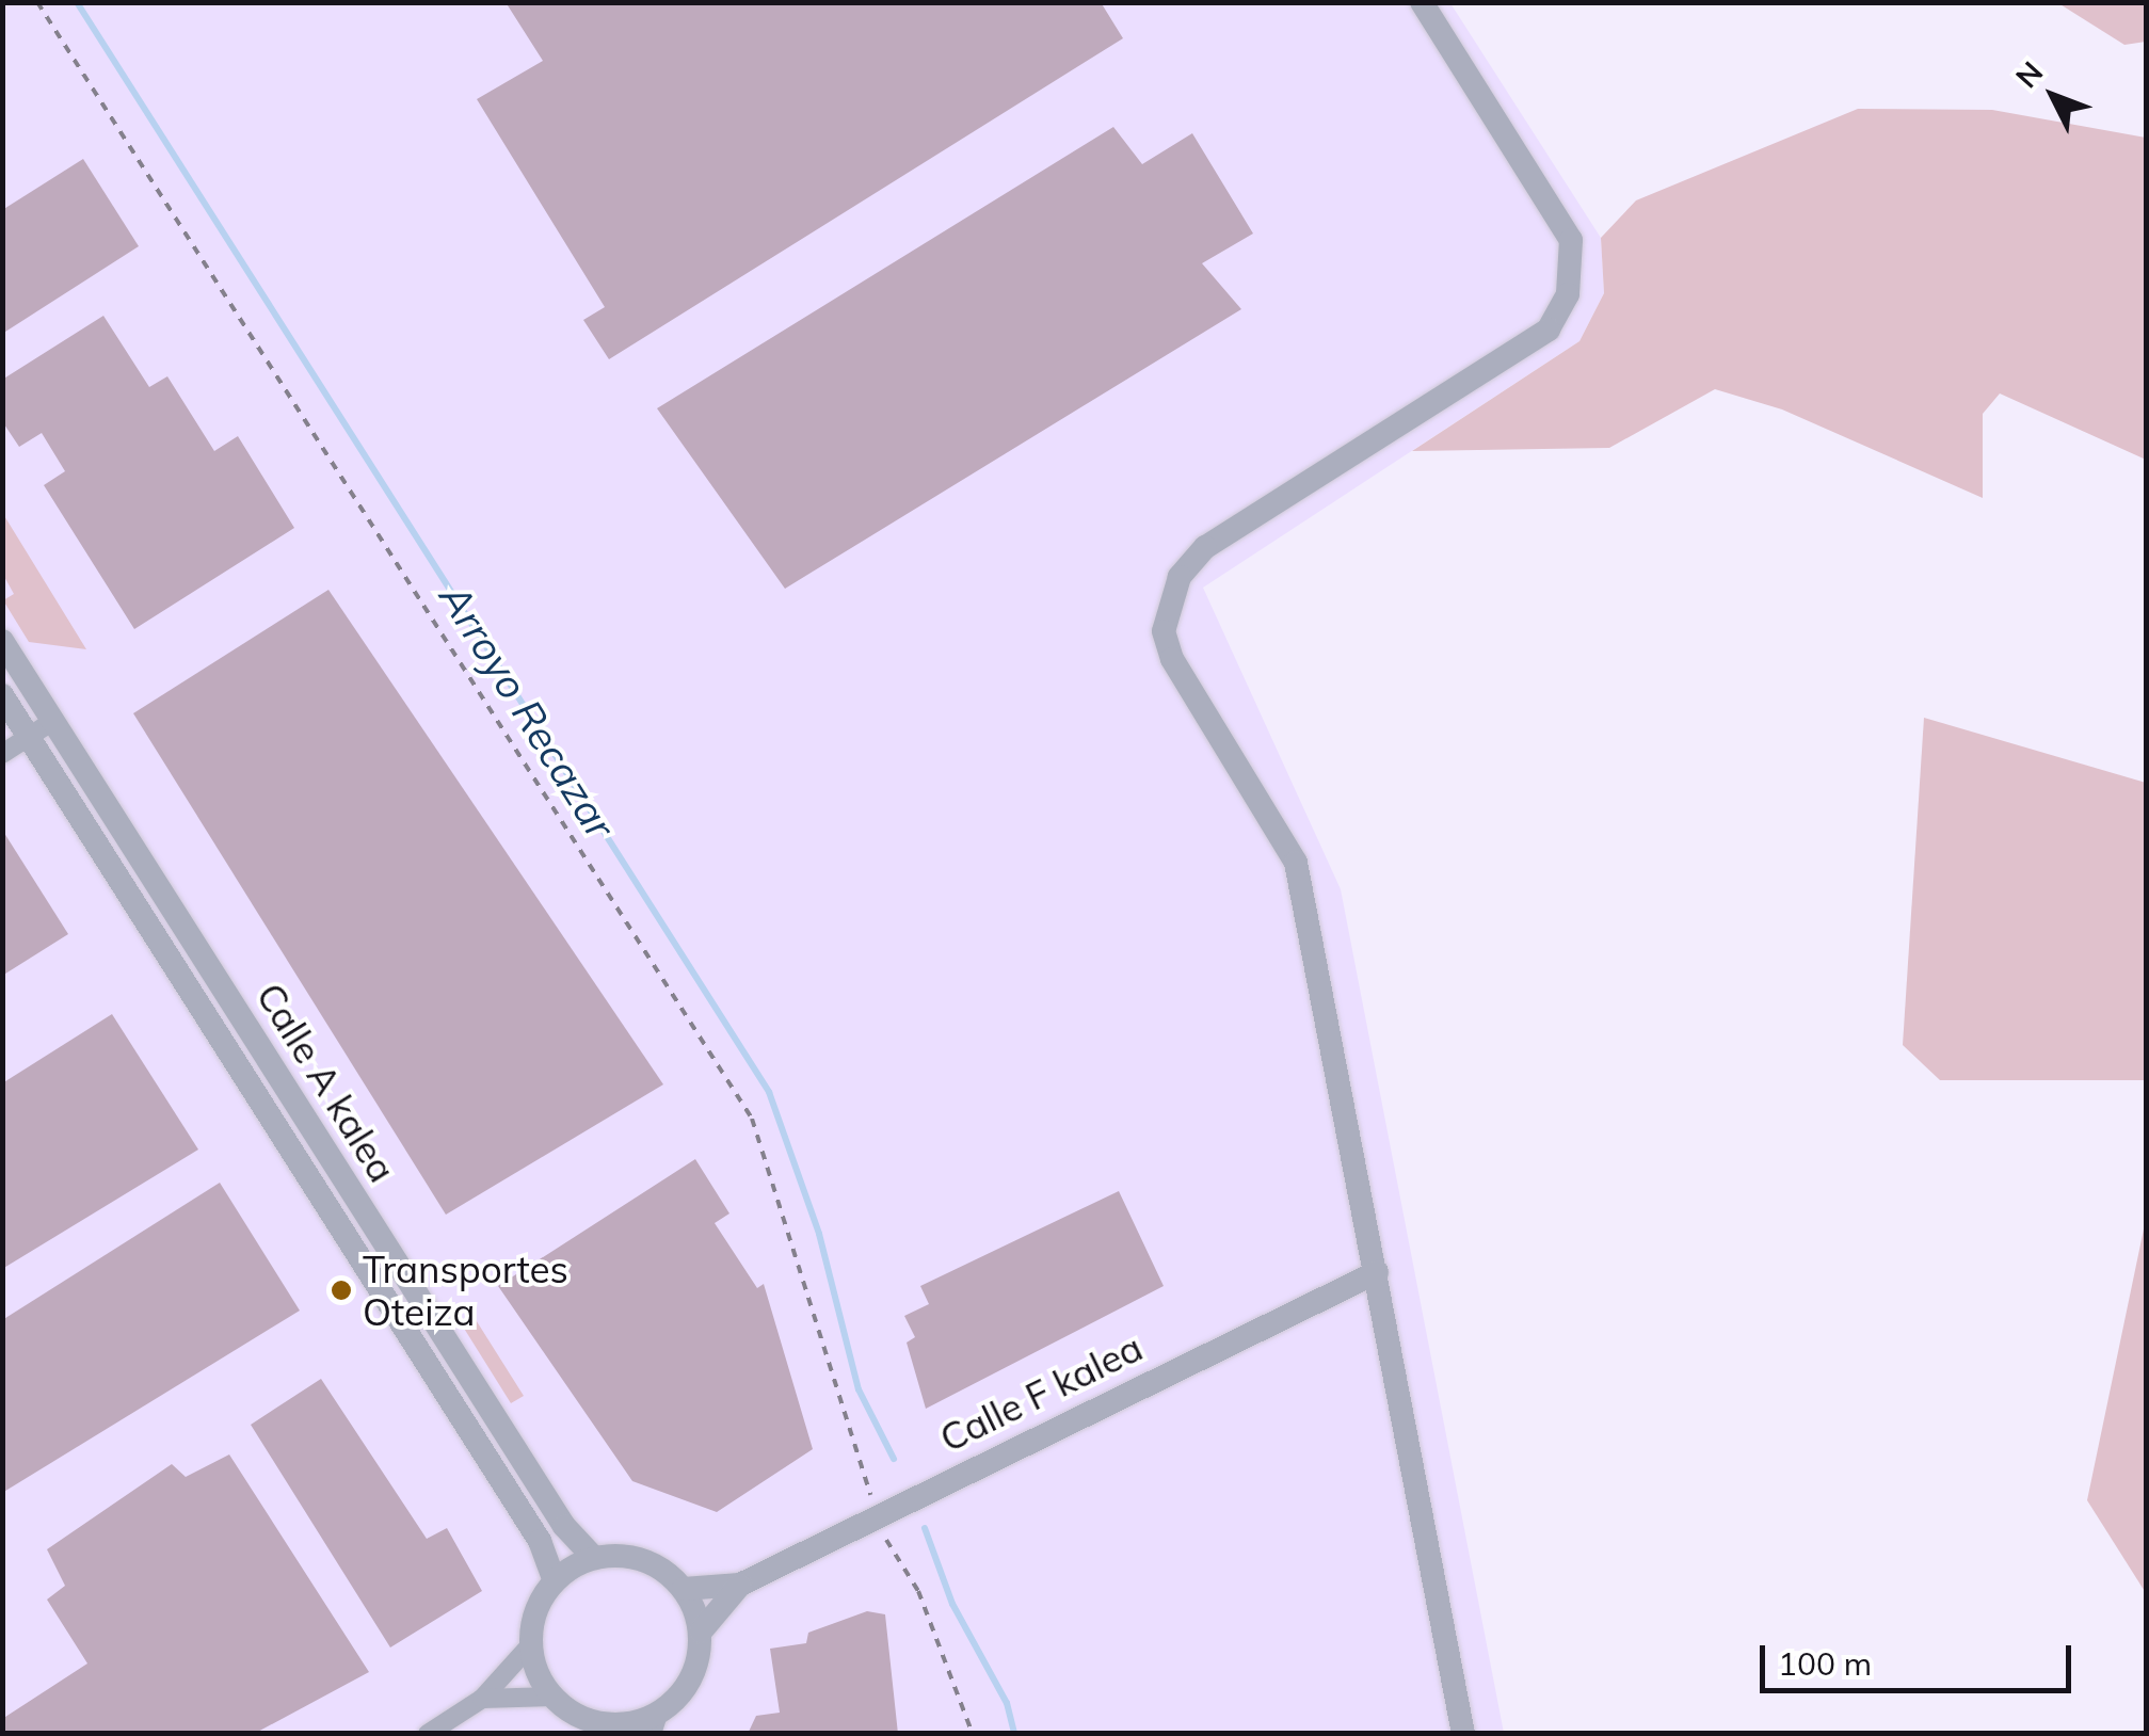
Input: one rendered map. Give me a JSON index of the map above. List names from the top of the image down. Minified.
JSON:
{"streets":{"street":["Calle A kalea","Calle F kalea"]},"crossings":[["Calle A kalea","Calle F kalea"]],"water":["Arroyo Recazar"],"places":["Transportes Oteiza"],"scale_bar":"100 m","north":"top left"}
